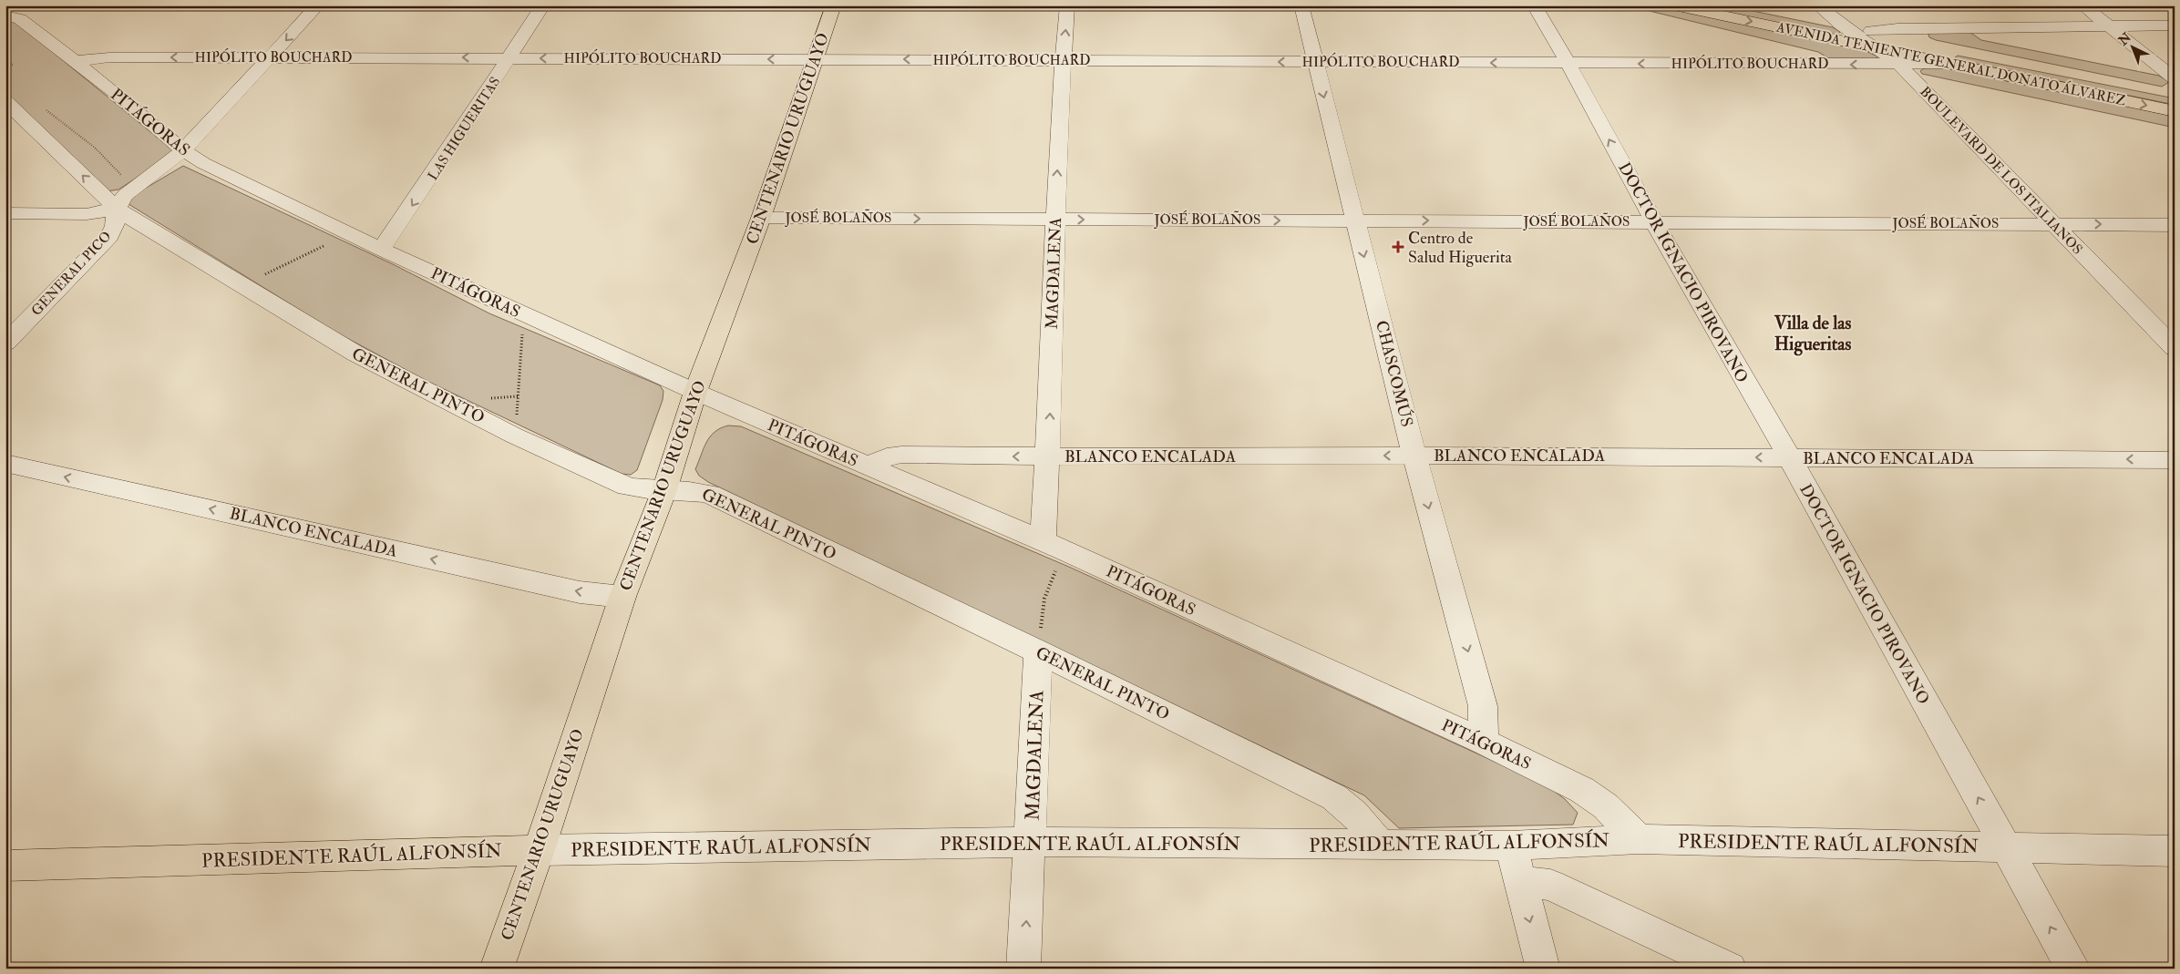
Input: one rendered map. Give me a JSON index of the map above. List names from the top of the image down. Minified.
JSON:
{"streets":{"main road":["AVENIDA TENIENTE GENERAL DONATO ÁLVAREZ","CENTENARIO URUGUAYO","PRESIDENTE RAÚL ALFONSÍN"],"street":["HIPÓLITO BOUCHARD","PITÁGORAS","LAS HIGUERITAS","BOULEVARD DE LOS ITALIANOS","JOSÉ BOLAÑOS","DOCTOR IGNACIO PIROVANO","GENERAL PICO","MAGDALENA","CHASCOMÚS","GENERAL PINTO","BLANCO ENCALADA"]},"crossings":[["HIPÓLITO BOUCHARD","AVENIDA TENIENTE GENERAL DONATO ÁLVAREZ"],["HIPÓLITO BOUCHARD","PITÁGORAS"],["HIPÓLITO BOUCHARD","LAS HIGUERITAS"],["HIPÓLITO BOUCHARD","CENTENARIO URUGUAYO"],["HIPÓLITO BOUCHARD","BOULEVARD DE LOS ITALIANOS"],["HIPÓLITO BOUCHARD","DOCTOR IGNACIO PIROVANO"],["HIPÓLITO BOUCHARD","GENERAL PICO"],["HIPÓLITO BOUCHARD","MAGDALENA"],["HIPÓLITO BOUCHARD","CHASCOMÚS"],["AVENIDA TENIENTE GENERAL DONATO ÁLVAREZ","BOULEVARD DE LOS ITALIANOS"],["PITÁGORAS","LAS HIGUERITAS"],["PITÁGORAS","CENTENARIO URUGUAYO"],["PITÁGORAS","GENERAL PICO"],["PITÁGORAS","MAGDALENA"],["PITÁGORAS","CHASCOMÚS"],["PITÁGORAS","BLANCO ENCALADA"],["PITÁGORAS","PRESIDENTE RAÚL ALFONSÍN"],["CENTENARIO URUGUAYO","JOSÉ BOLAÑOS"],["CENTENARIO URUGUAYO","GENERAL PINTO"],["CENTENARIO URUGUAYO","BLANCO ENCALADA"],["CENTENARIO URUGUAYO","PRESIDENTE RAÚL ALFONSÍN"],["BOULEVARD DE LOS ITALIANOS","JOSÉ BOLAÑOS"],["JOSÉ BOLAÑOS","DOCTOR IGNACIO PIROVANO"],["JOSÉ BOLAÑOS","MAGDALENA"],["JOSÉ BOLAÑOS","CHASCOMÚS"],["DOCTOR IGNACIO PIROVANO","BLANCO ENCALADA"],["DOCTOR IGNACIO PIROVANO","PRESIDENTE RAÚL ALFONSÍN"],["GENERAL PICO","GENERAL PINTO"],["MAGDALENA","GENERAL PINTO"],["MAGDALENA","BLANCO ENCALADA"],["MAGDALENA","PRESIDENTE RAÚL ALFONSÍN"],["CHASCOMÚS","BLANCO ENCALADA"],["GENERAL PINTO","PRESIDENTE RAÚL ALFONSÍN"]],"one_way":["HIPÓLITO BOUCHARD","LAS HIGUERITAS","JOSÉ BOLAÑOS","DOCTOR IGNACIO PIROVANO","MAGDALENA","CHASCOMÚS","BLANCO ENCALADA"],"districts":["Villa de las Higueritas"],"places":{"health":["Centro de Salud Higuerita"]},"north":"top left"}
